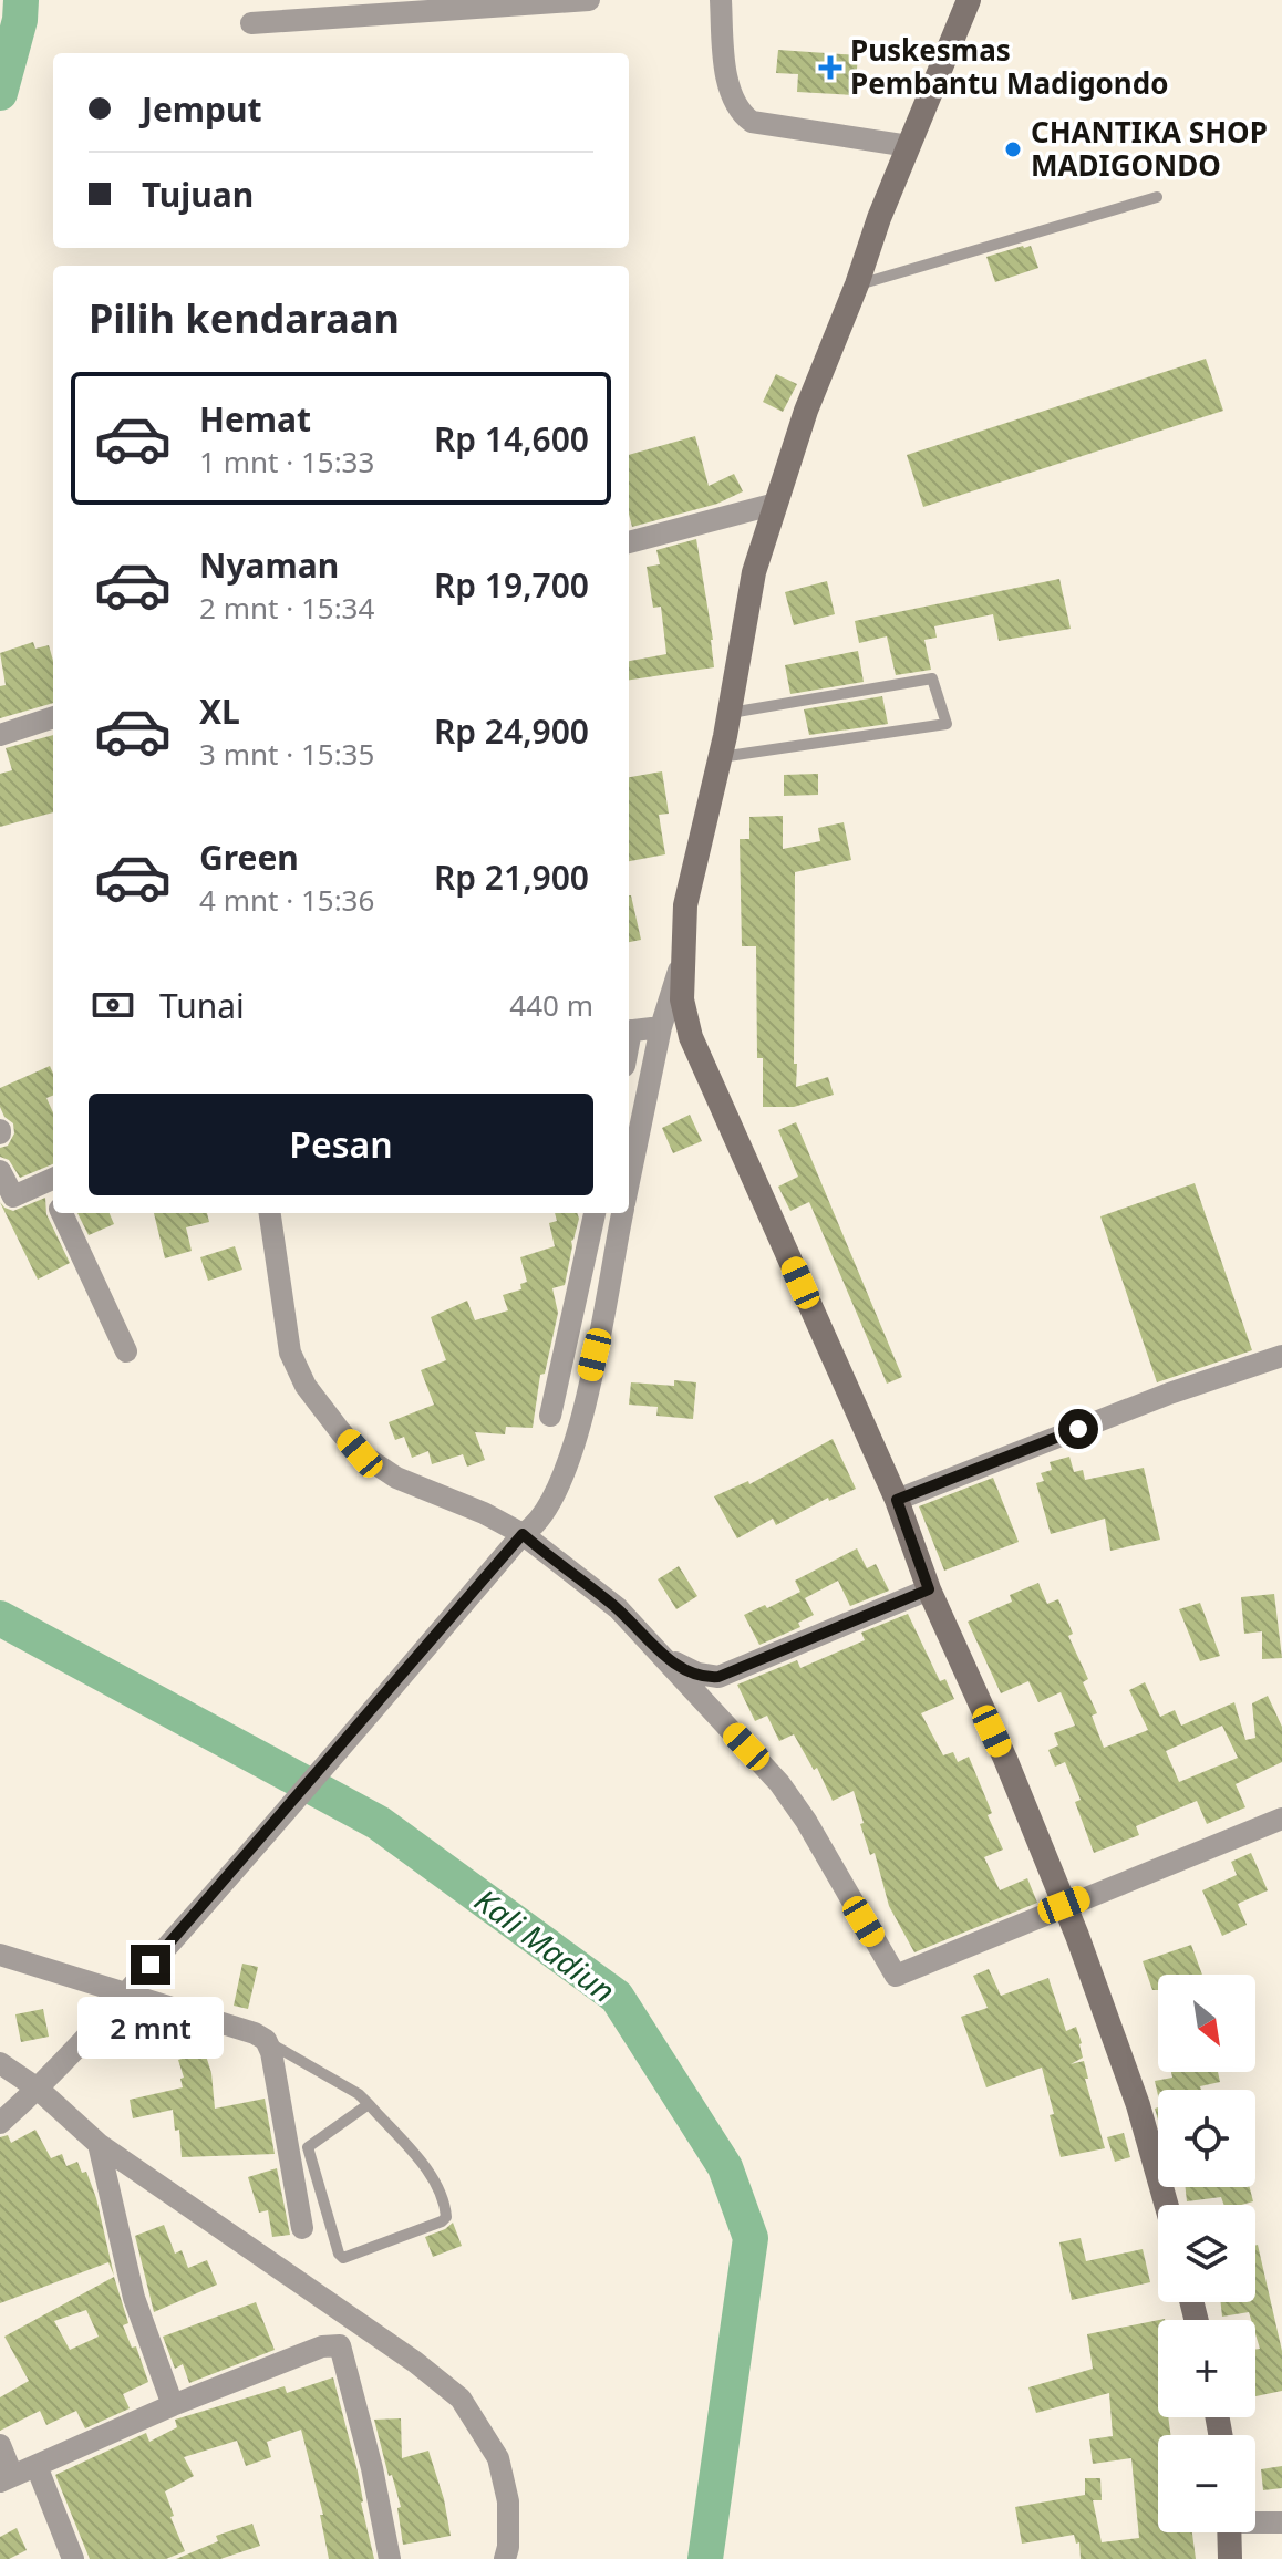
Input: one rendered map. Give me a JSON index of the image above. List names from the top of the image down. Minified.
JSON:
{"water":["Kali Madiun"],"places":{"health":["Puskesmas Pembantu Madigondo"],"other":["CHANTIKA SHOP MADIGONDO"]},"north":"bottom right","page":{"banner":["Jemput","Tujuan"],"heading":"Pilih kendaraan","list":[{"name":"Hemat","note":"1 mnt · 15:33","value":"Rp 14,600"},{"name":"Nyaman","note":"2 mnt · 15:34","value":"Rp 19,700"},{"name":"XL","note":"3 mnt · 15:35","value":"Rp 24,900"},{"name":"Green","note":"4 mnt · 15:36","value":"Rp 21,900"}],"pay":["Tunai","440 m"],"buttons":"Pesan","map_buttons":["+","−"],"bubble":"2 mnt"}}
